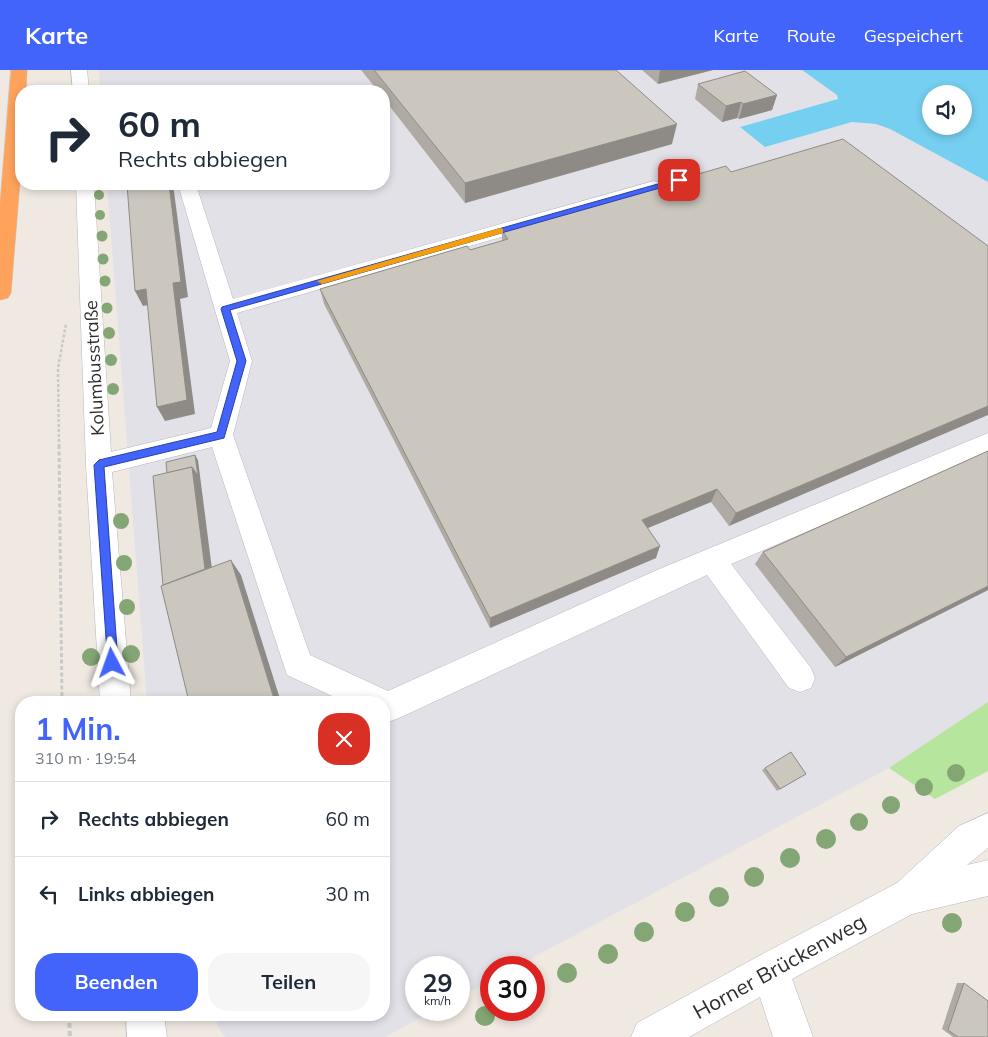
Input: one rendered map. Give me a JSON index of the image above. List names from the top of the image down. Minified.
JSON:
{"streets":{"street":["Kolumbusstraße","Horner Brückenweg"]},"page":{"header":"Karte","nav":["Karte","Route","Gespeichert"],"turn":["60 m","Rechts abbiegen"],"heading":["1 Min.","310 m · 19:54"],"list":[{"name":"Rechts abbiegen","value":"60 m"},{"name":"Links abbiegen","value":"30 m"}],"buttons":["Beenden","Teilen"],"speed":"29 km/h","limit":"30"}}
